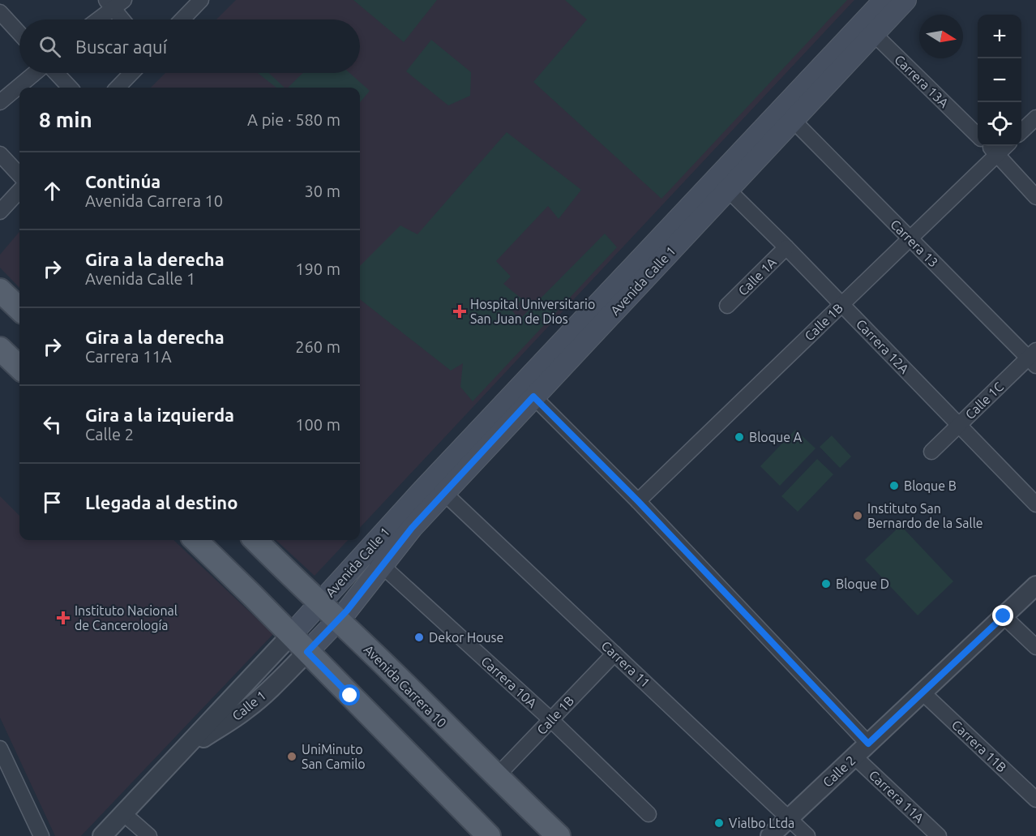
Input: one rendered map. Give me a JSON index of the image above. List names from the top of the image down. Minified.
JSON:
{"streets":{"main road":["Avenida Calle 1","Avenida Carrera 10"],"street":["Carrera 13A","Carrera 13","Calle 1A","Calle 1B","Carrera 12A","Calle 1C","Carrera 11","Carrera 10A","Calle 1","Carrera 11B","Calle 2","Carrera 11A"]},"crossings":[["Carrera 13A","Avenida Calle 1"],["Carrera 13","Avenida Calle 1"],["Carrera 13","Calle 1B"],["Carrera 13","Calle 1C"],["Calle 1A","Carrera 12A"],["Avenida Calle 1","Carrera 12A"],["Avenida Calle 1","Carrera 11"],["Avenida Calle 1","Carrera 10A"],["Avenida Calle 1","Avenida Carrera 10"],["Avenida Calle 1","Calle 1"],["Calle 1B","Carrera 12A"],["Calle 1B","Carrera 11"],["Calle 1B","Carrera 10A"],["Calle 1B","Avenida Carrera 10"],["Carrera 12A","Calle 1C"],["Carrera 11","Calle 2"],["Carrera 11B","Calle 2"],["Calle 2","Carrera 11A"]],"places":{"health":["Hospital Universitario San Juan de Dios","Instituto Nacional de Cancerología"],"other":["Bloque A","Bloque B","Instituto San Bernardo de la Salle","Bloque D","Dekor House","UniMinuto San Camilo","Vialbo Ltda"]},"north":"right","page":{"map_buttons":["+","−"],"search":"Buscar aquí","heading":["8 min","A pie · 580 m"],"list":[["Continúa","Avenida Carrera 10","30 m"],["Gira a la derecha","Avenida Calle 1","190 m"],["Gira a la derecha","Carrera 11A","260 m"],["Gira a la izquierda","Calle 2","100 m"],"Llegada al destino"]}}
